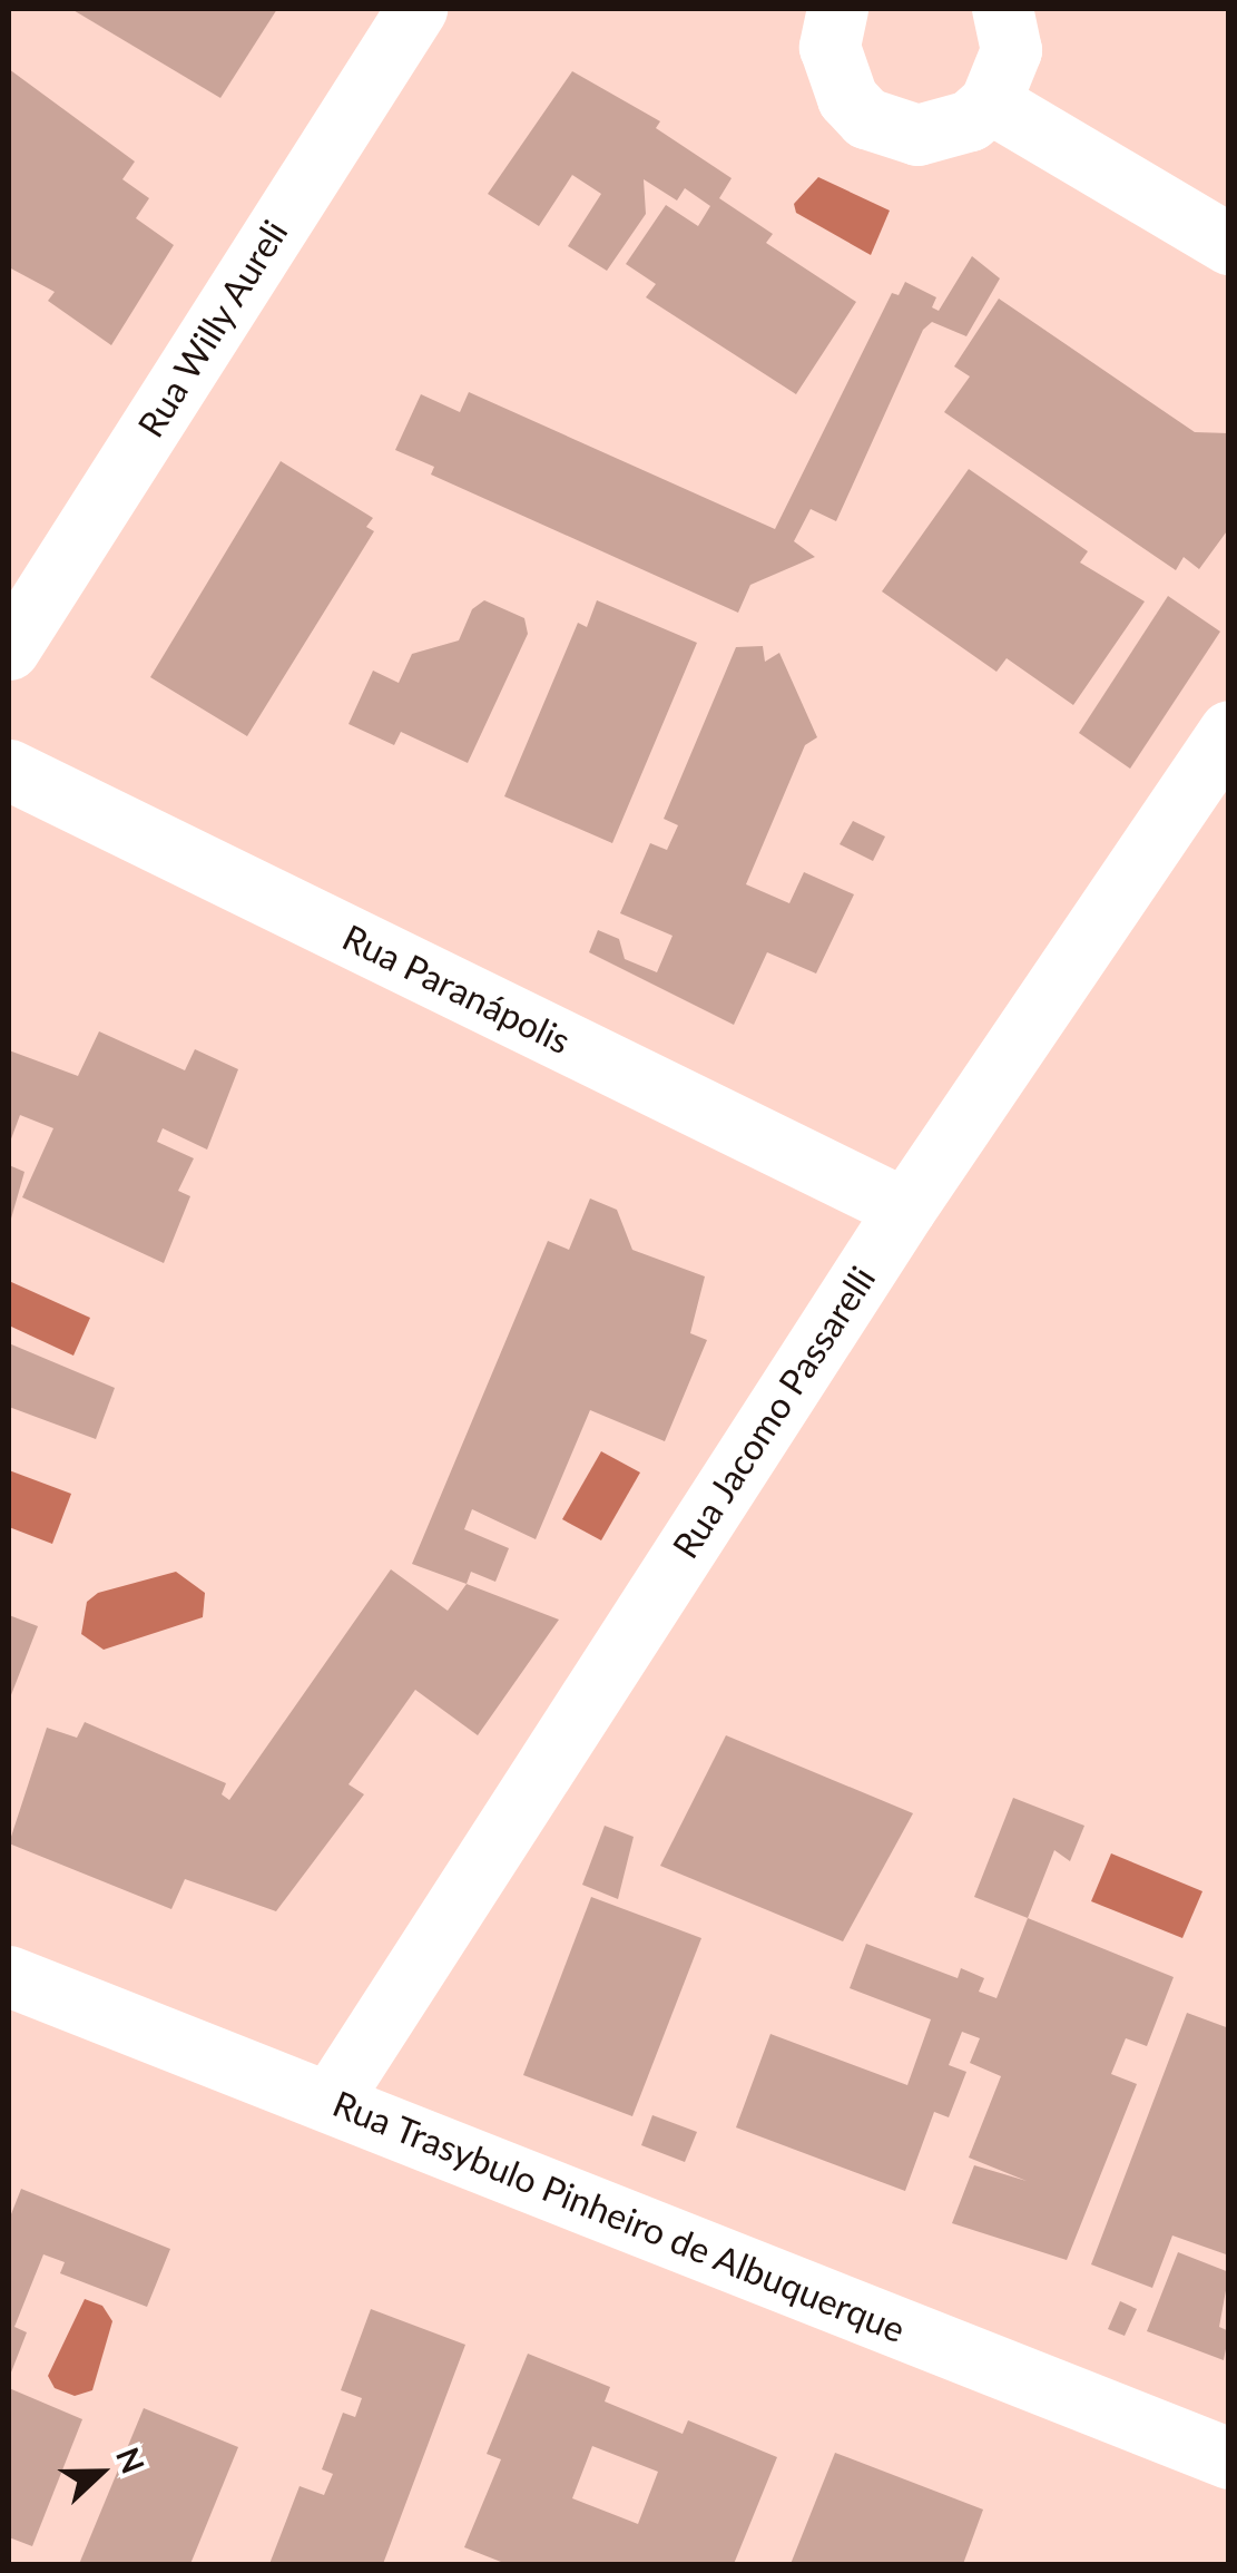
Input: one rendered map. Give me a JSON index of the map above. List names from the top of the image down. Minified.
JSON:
{"streets":{"street":["Rua Willy Aureli","Rua Paranápolis","Rua Jacomo Passarelli","Rua Trasybulo Pinheiro de Albuquerque"]},"crossings":[["Rua Paranápolis","Rua Jacomo Passarelli"],["Rua Jacomo Passarelli","Rua Trasybulo Pinheiro de Albuquerque"]],"north":"right"}
